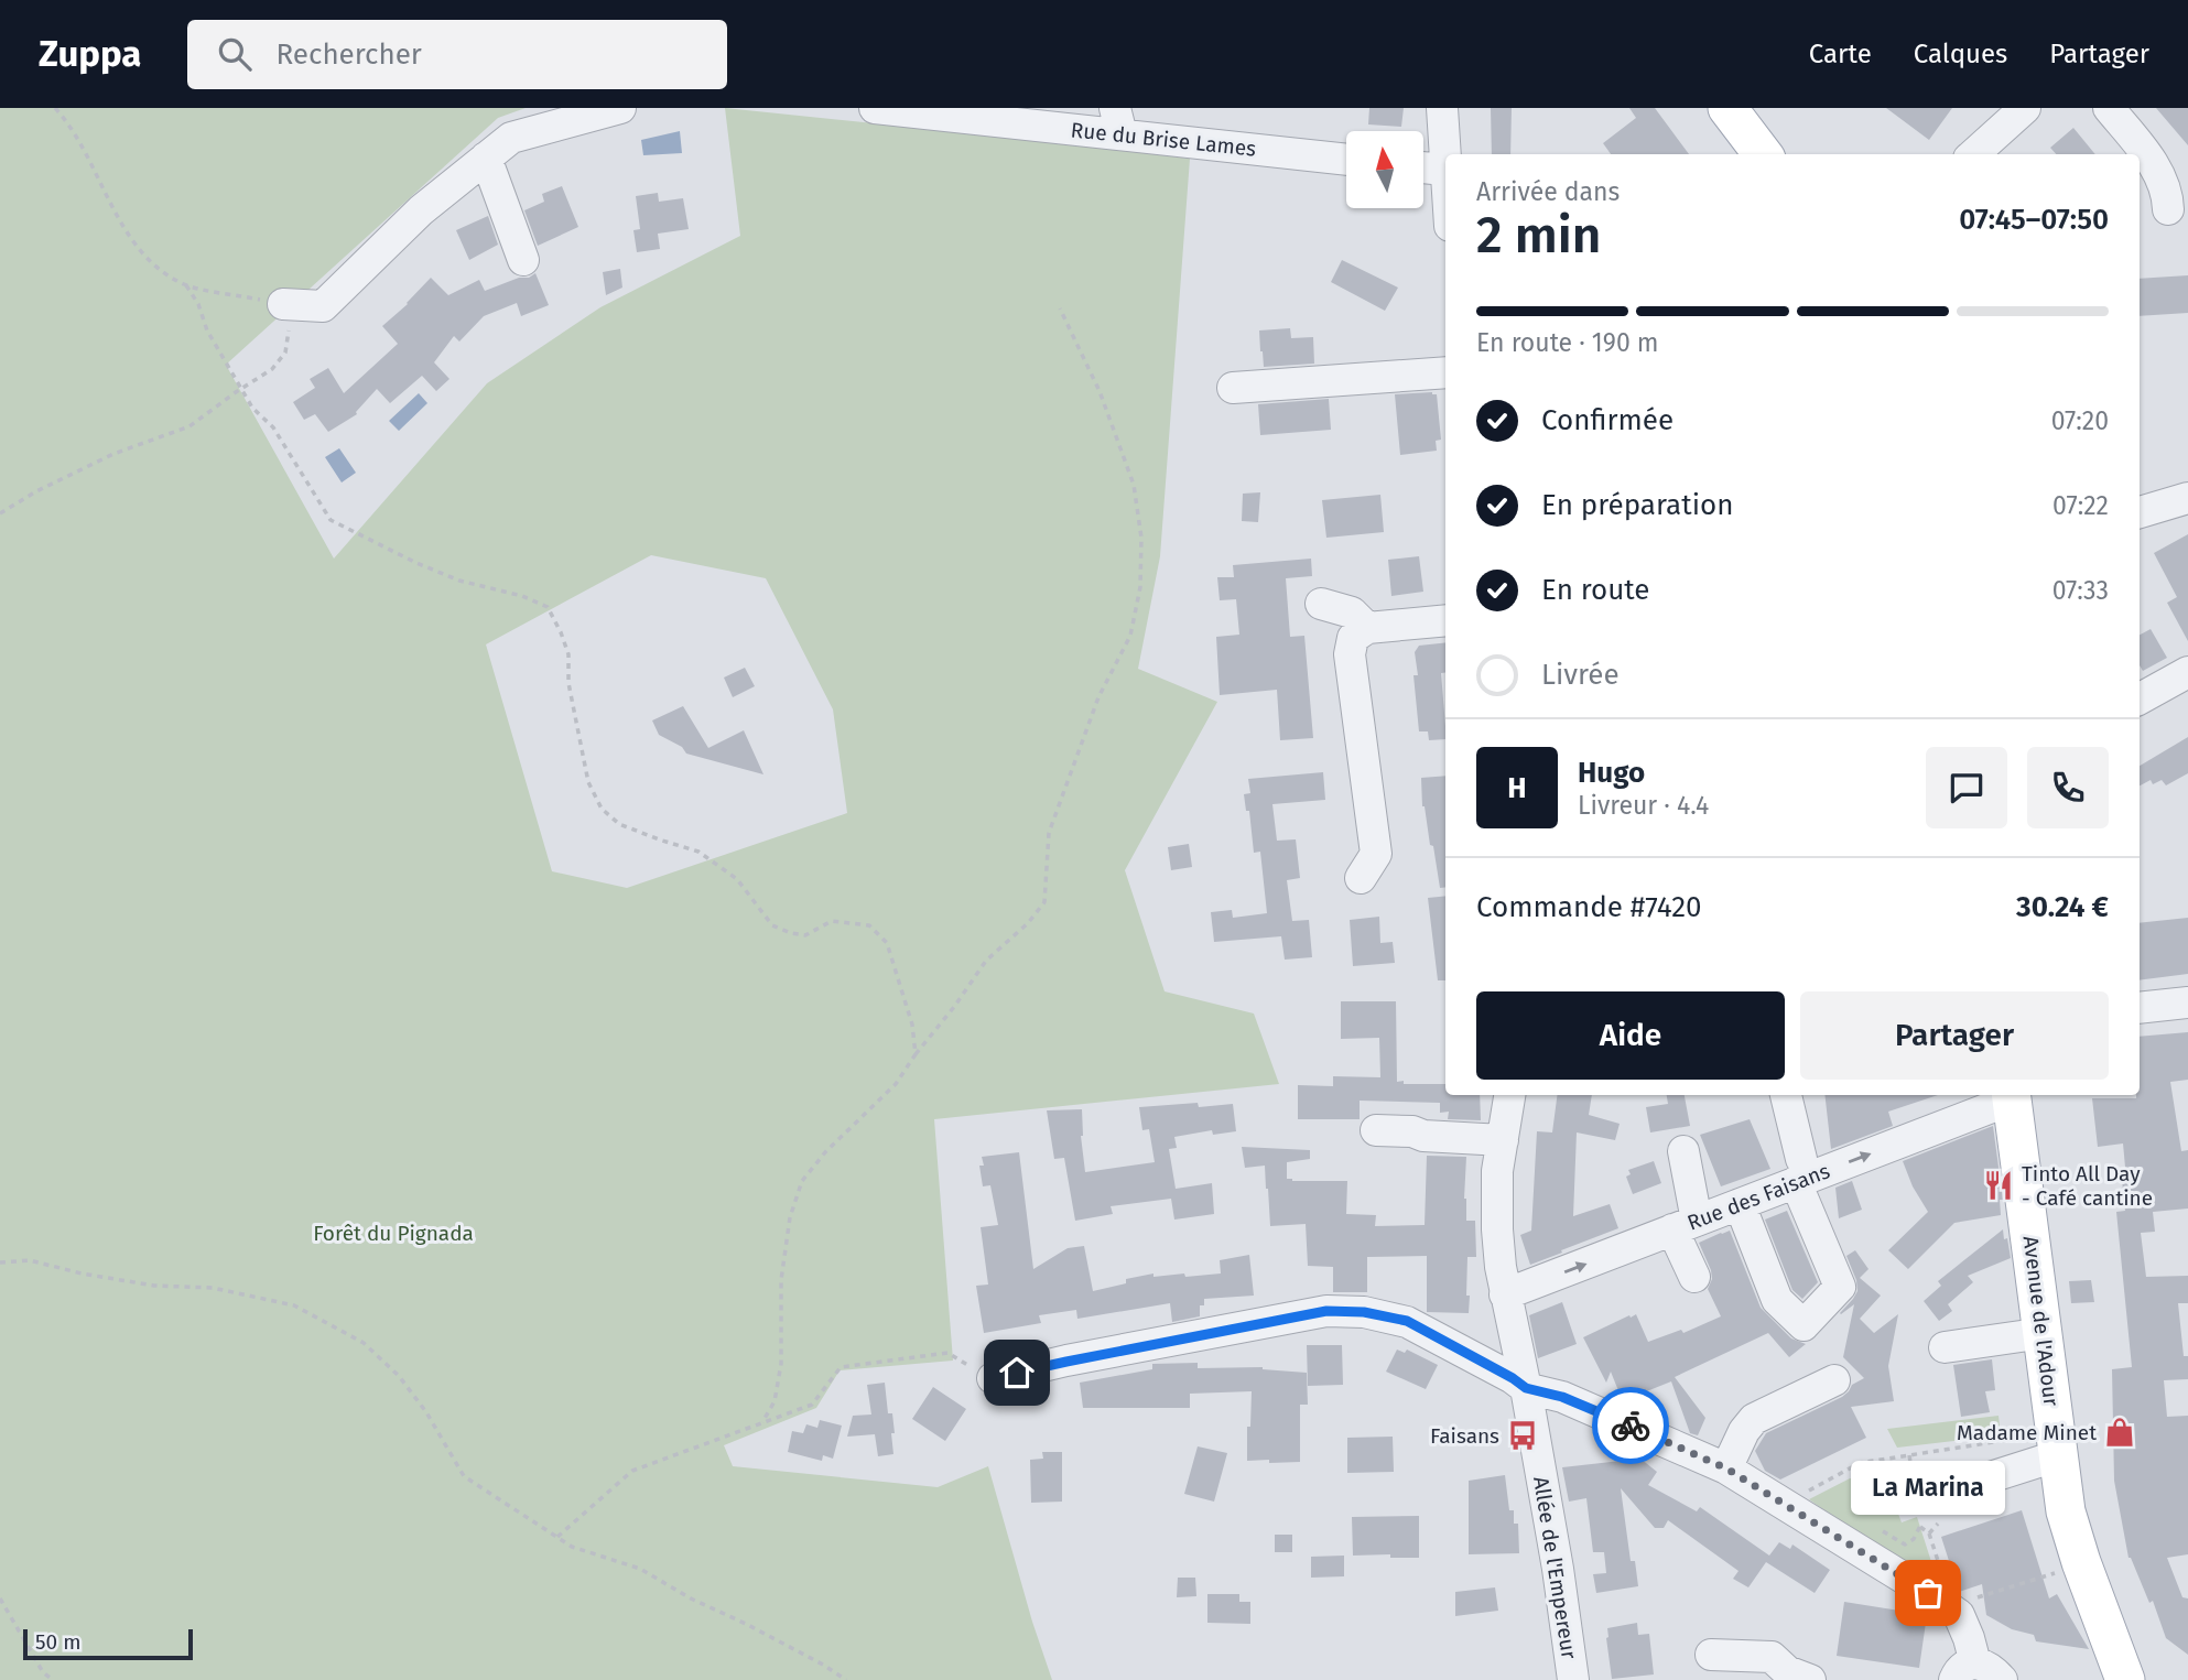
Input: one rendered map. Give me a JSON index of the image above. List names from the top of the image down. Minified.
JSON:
{"streets":{"main road":["Avenue de l'Adour"],"street":["Rue du Brise Lames","Rue des Faisans","Allée de l'Empereur"]},"crossings":[["Rue des Faisans","Avenue de l'Adour"],["Rue des Faisans","Allée de l'Empereur"]],"parks":["Forêt du Pignada"],"places":{"restaurant":["Tinto All Day - Café cantine"],"shop":["Madame Minet"],"bus stop":["Faisans"],"other":["La Marina"]},"scale_bar":"50 m","north":"top","page":{"header":"Zuppa","search":"Rechercher","nav":["Carte","Calques","Partager"],"heading":["2 min","Arrivée dans","07:45–07:50"],"panel":["Hugo","Livreur · 4.4","Commande #7420","30.24 €"],"bar":"En route · 190 m","list":[["Confirmée","07:20"],["En préparation","07:22"],["En route","07:33"],"Livrée"],"round":"H","buttons":["Aide","Partager"],"bubble":"La Marina","scale":"50 m"}}
